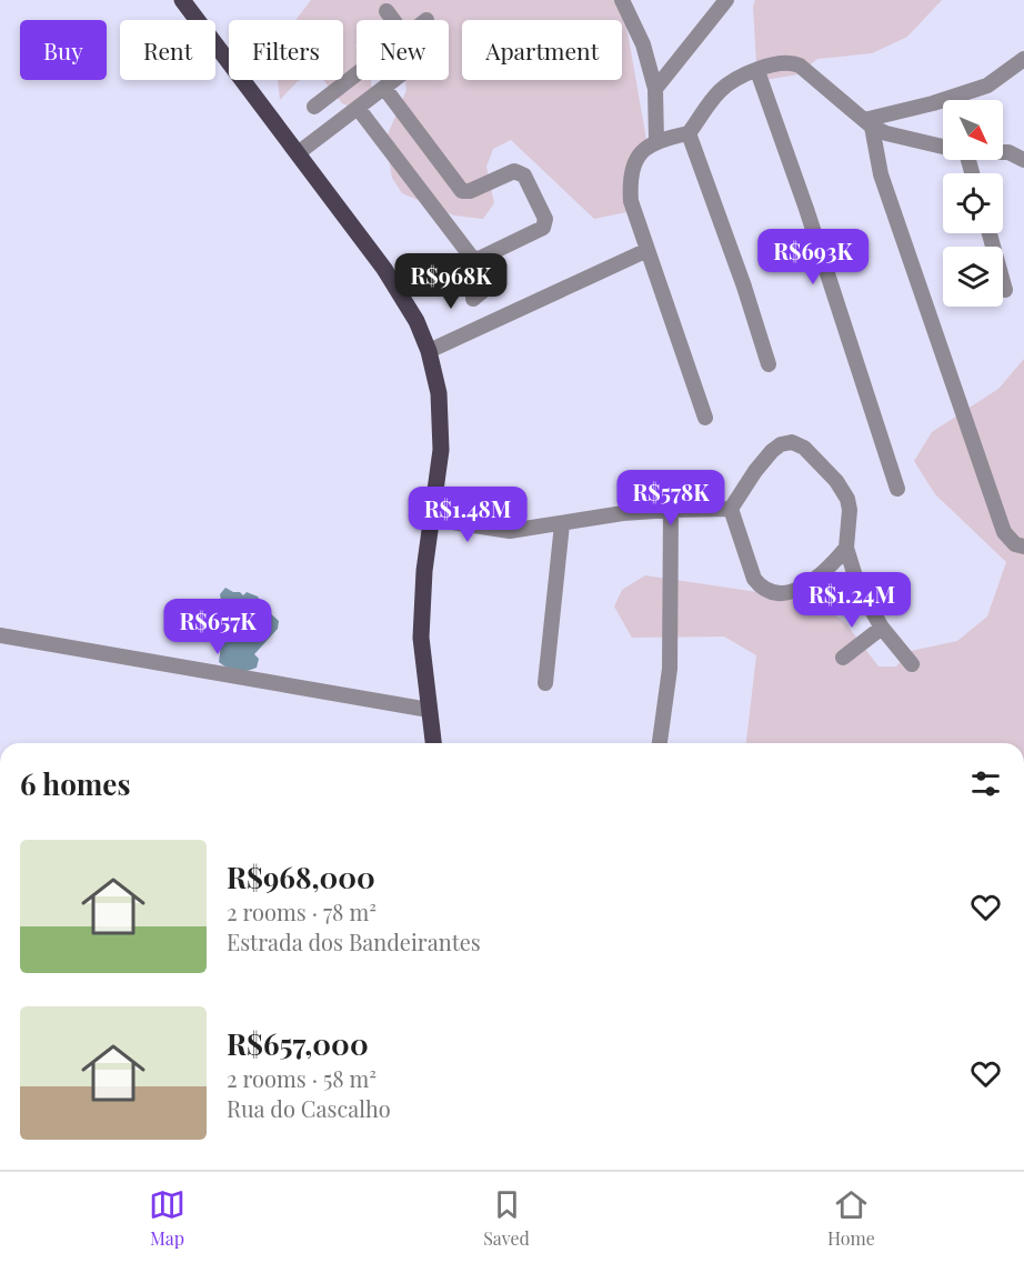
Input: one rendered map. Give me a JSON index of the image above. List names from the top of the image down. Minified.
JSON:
{"north":"bottom right","page":{"chip":["Buy","Rent","Filters","New","Apartment"],"price":["R$693K","R$968K","R$578K","R$1.48M","R$1.24M","R$657K"],"heading":"6 homes","list":[{"name":"R$968,000","note":"2 rooms · 78 m² · Estrada dos Bandeirantes"},{"name":"R$657,000","note":"2 rooms · 58 m² · Rua do Cascalho"}],"tabs":["Map","Saved","Home"]}}
